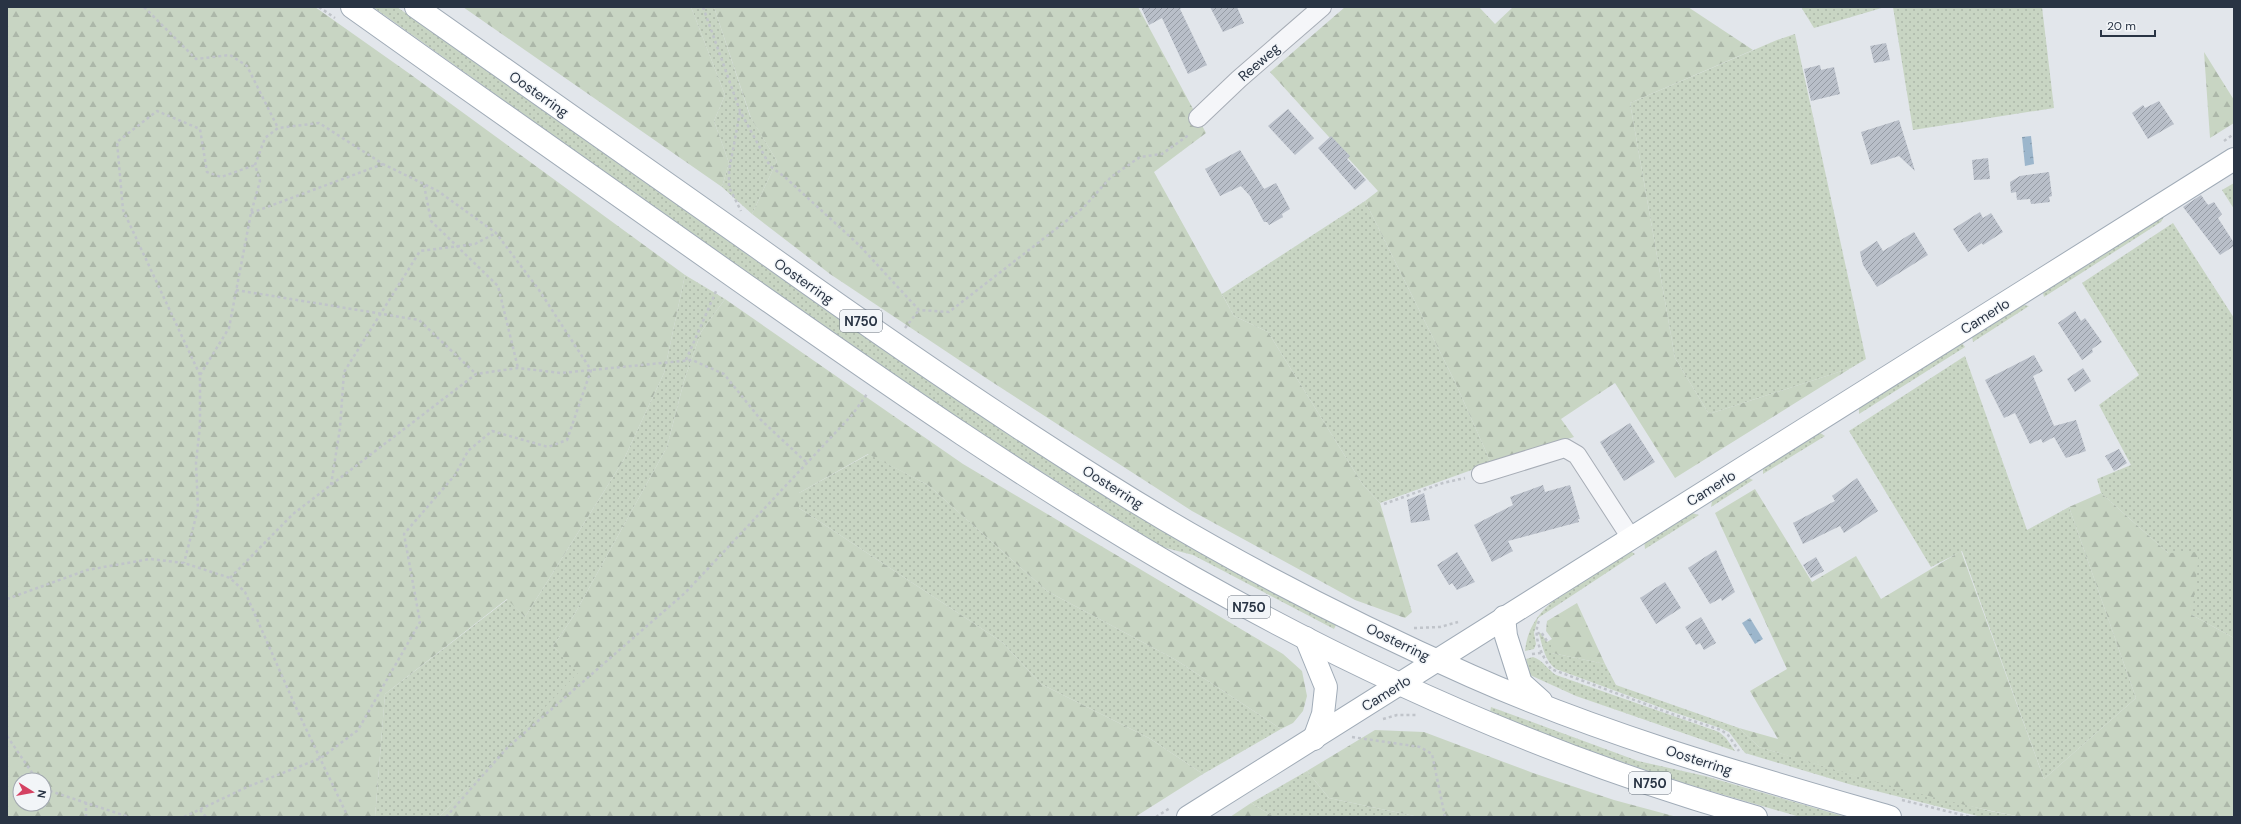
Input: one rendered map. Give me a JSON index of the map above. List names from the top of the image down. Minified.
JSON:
{"streets":{"main road":["Oosterring","Camerlo","N750"],"street":["Reeweg"]},"crossings":[["Oosterring","Camerlo"],["Camerlo","N750"]],"scale_bar":"20 m","north":"right"}
